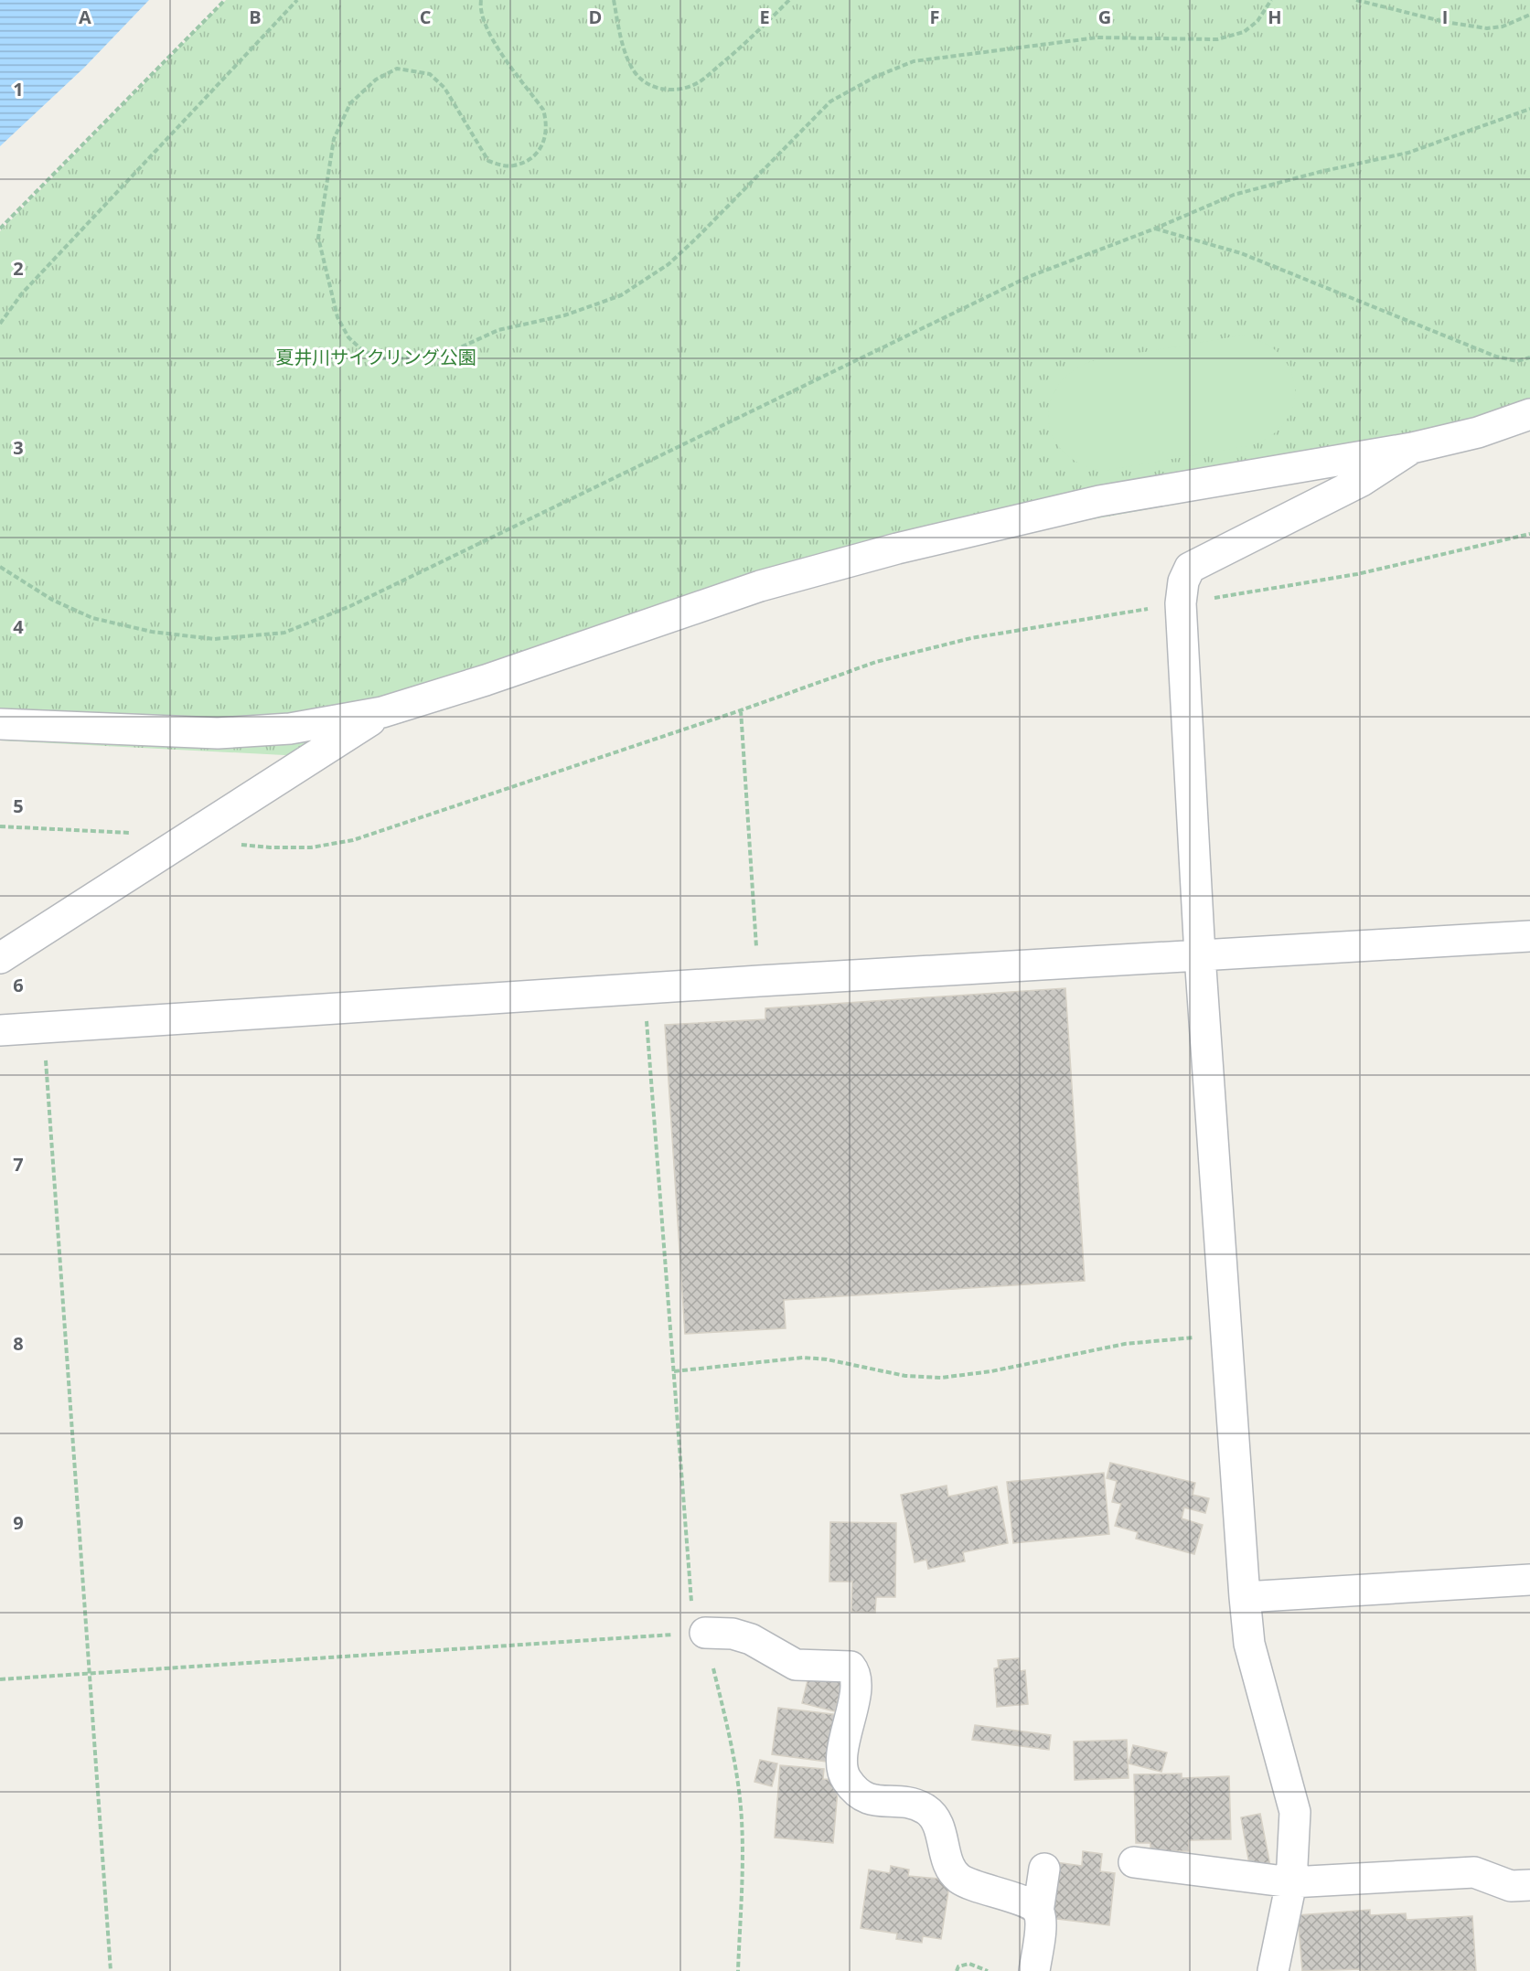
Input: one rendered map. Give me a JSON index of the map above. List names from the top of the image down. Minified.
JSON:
{"parks":["夏井川サイクリング公園"],"grid":{"columns":["A","B","C","D","E","F","G","H","I"],"rows":["1","2","3","4","5","6","7","8","9"]}}
